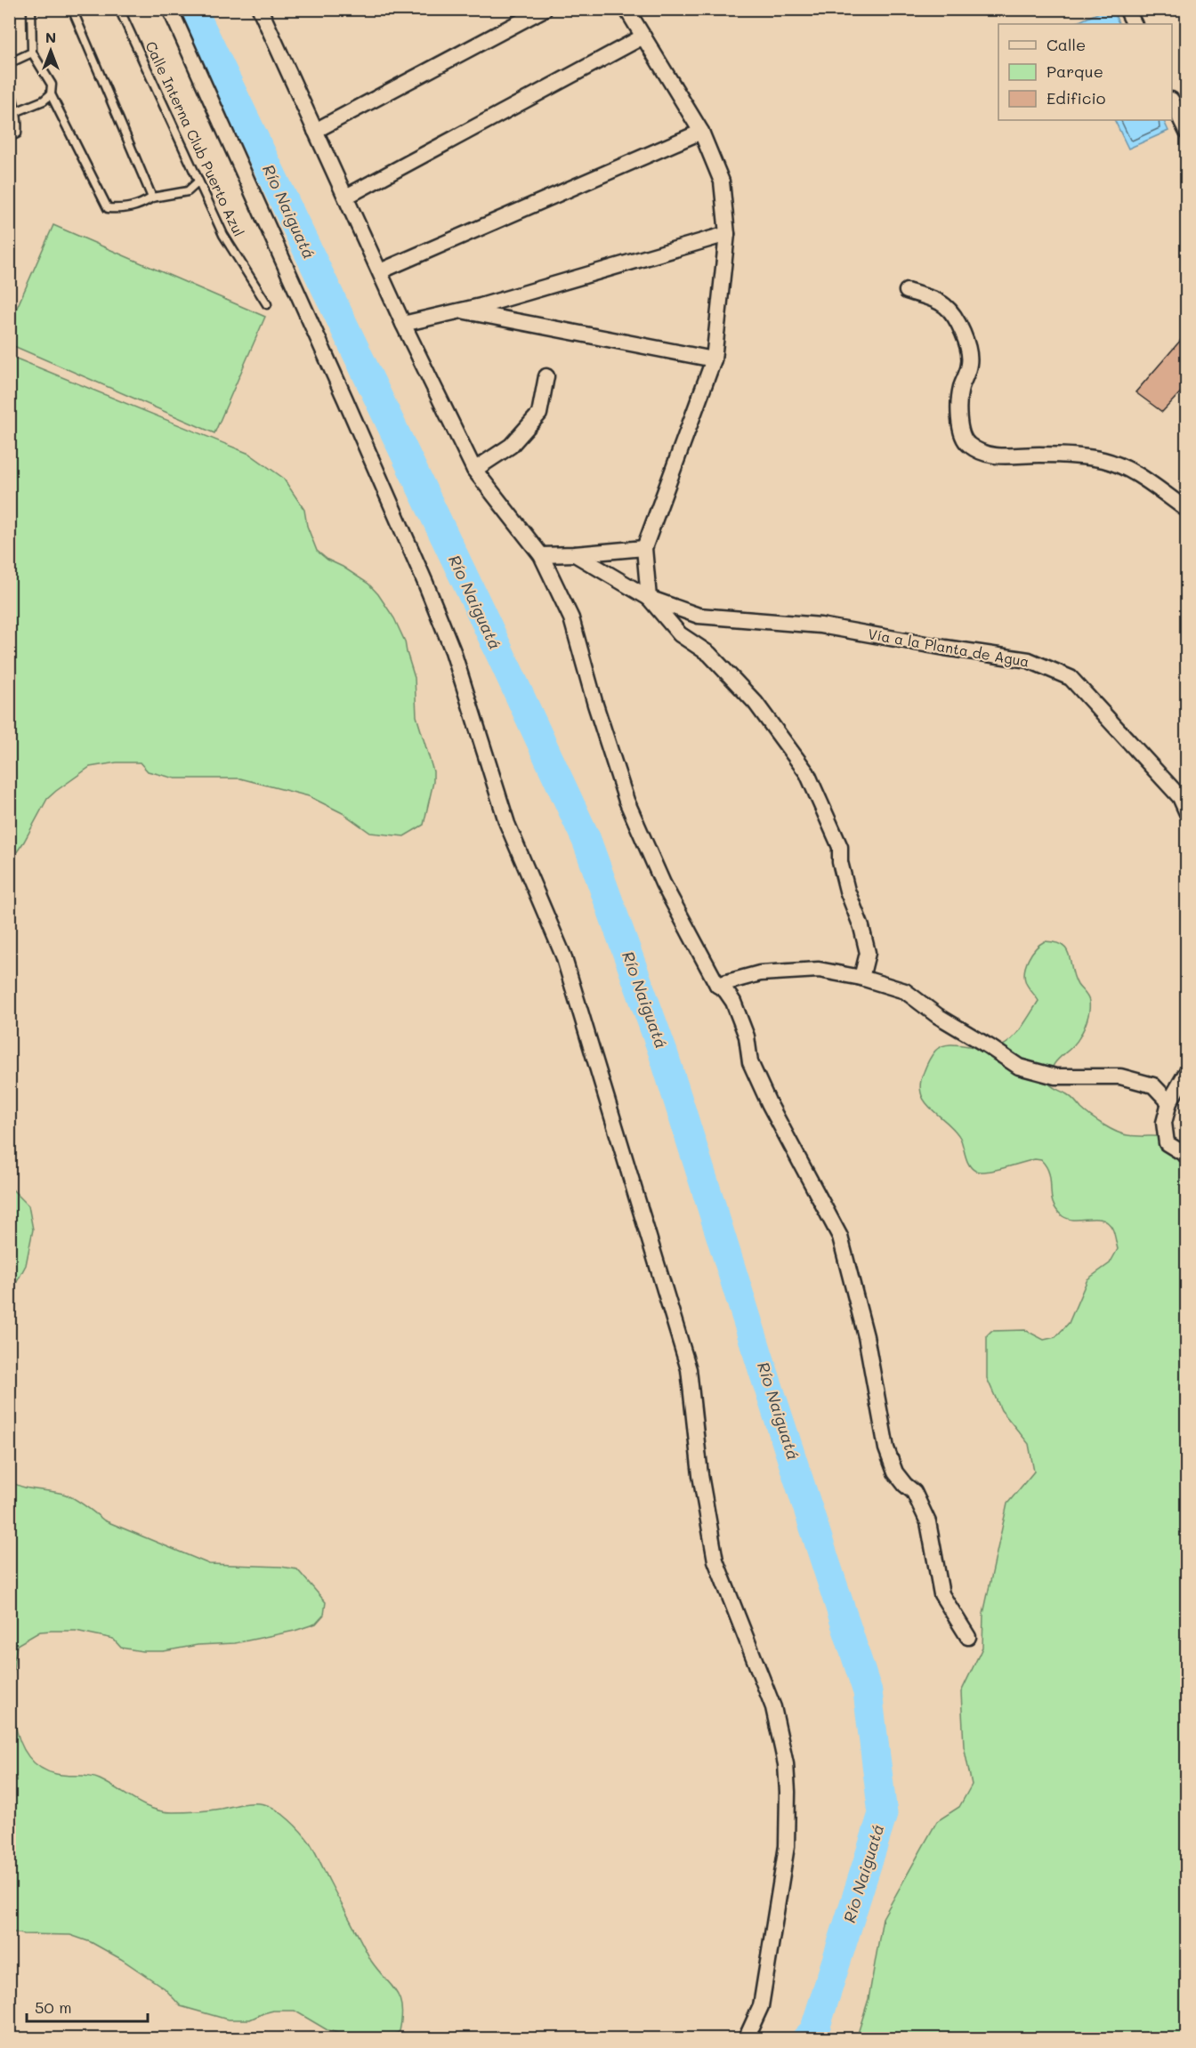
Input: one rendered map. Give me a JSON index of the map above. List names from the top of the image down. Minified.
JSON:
{"streets":{"street":["Vía a la Planta de Agua"],"lane":["Calle Interna Club Puerto Azul"]},"water":["Río Naiguatá"],"legend":["Calle","Parque","Edificio"],"scale_bar":"50 m","north":"top"}
